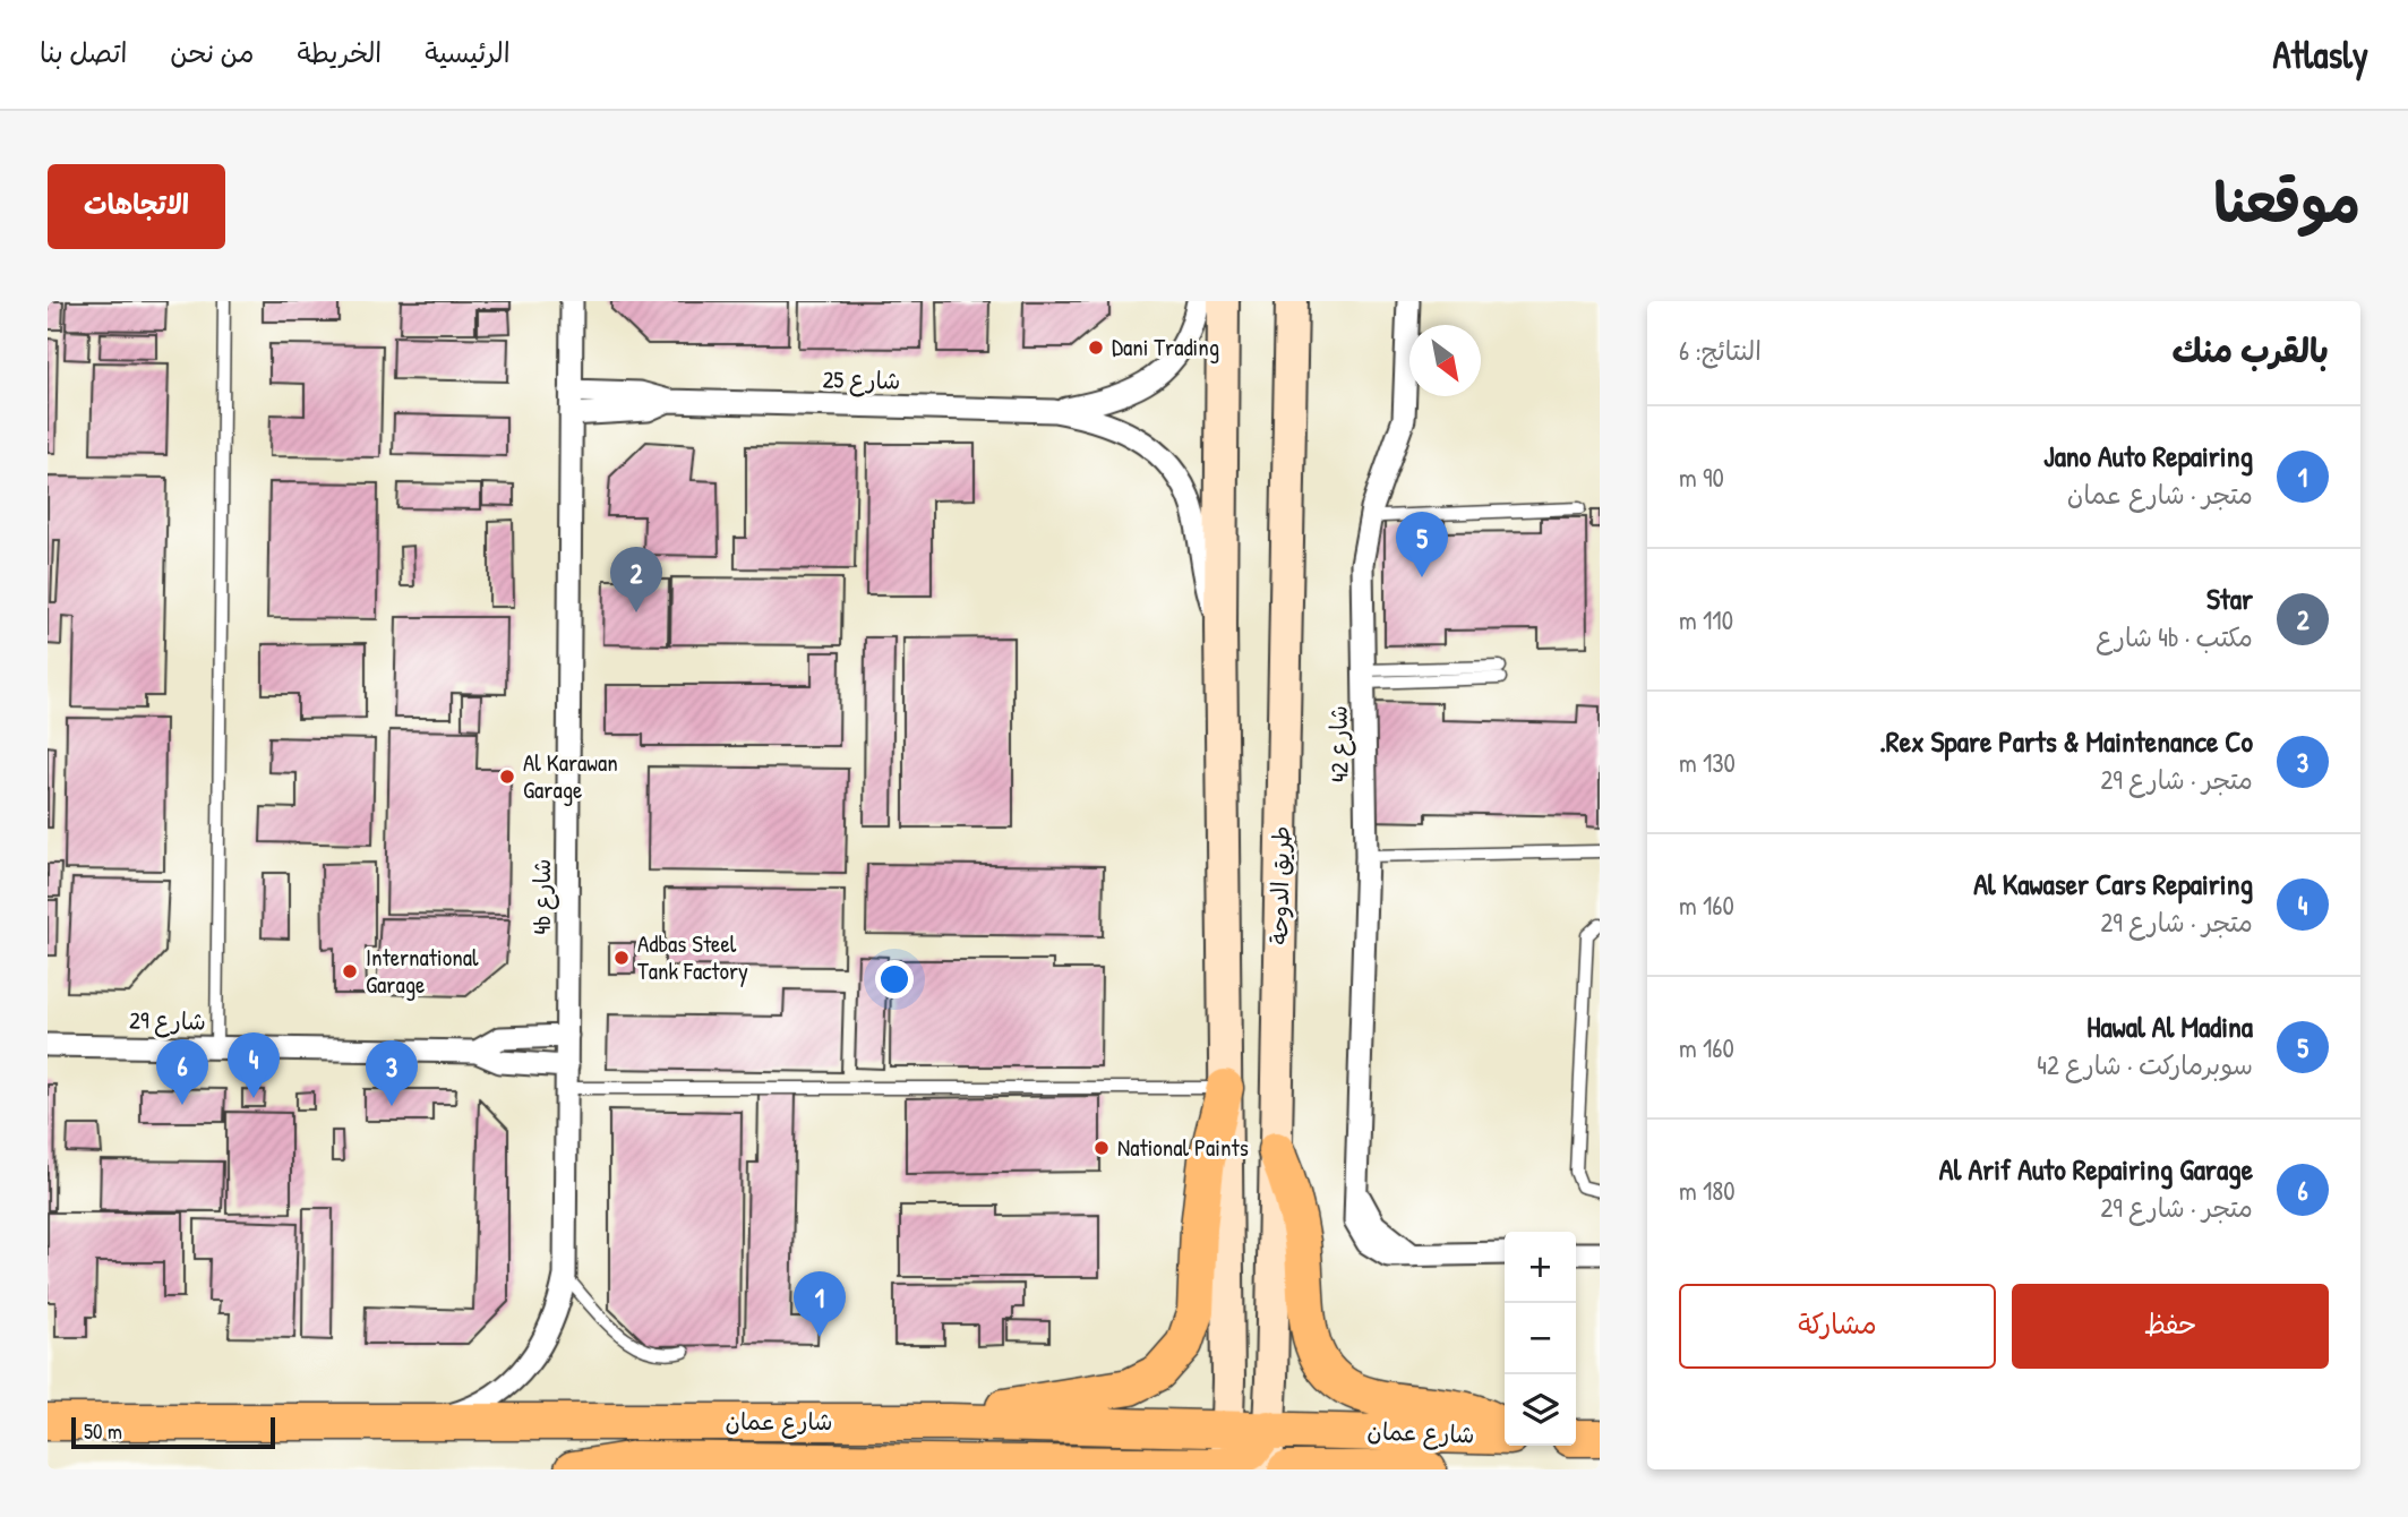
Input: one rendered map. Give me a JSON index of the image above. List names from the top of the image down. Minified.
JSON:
{"streets":{"main road":["طريق الدوحة","شارع عمان"],"street":["شارع 25","شارع 42","4b شارع","شارع 29"]},"crossings":[["شارع 25","4b شارع"],["طريق الدوحة","شارع عمان"],["4b شارع","شارع 29"],["4b شارع","شارع عمان"]],"places":["Dani Trading","Al Karawan Garage","Adbas Steel Tank Factory","International Garage","National Paints"],"scale_bar":"50 m","north":"bottom right","page":{"header":"Atlasly","nav":["الرئيسية","الخريطة","من نحن","اتصل بنا"],"title":"موقعنا","buttons":["الاتجاهات",["حفظ","مشاركة"]],"heading":["بالقرب منك","النتائج: 6"],"list":[{"mark":"1","name":"Jano Auto Repairing","note":"متجر · شارع عمان","value":"90 m"},{"mark":"2","name":"Star","note":"مكتب · 4b شارع","value":"110 m"},{"mark":"3","name":"Rex Spare Parts & Maintenance Co.","note":"متجر · شارع 29","value":"130 m"},{"mark":"4","name":"Al Kawaser Cars Repairing","note":"متجر · شارع 29","value":"160 m"},{"mark":"5","name":"Hawal Al Madina","note":"سوبرماركت · شارع 42","value":"160 m"},{"mark":"6","name":"Al Arif Auto Repairing Garage","note":"متجر · شارع 29","value":"180 m"}],"pins":["5","2","4","6","3","1"],"map_buttons":["+","−"],"scale":"50 m"}}
